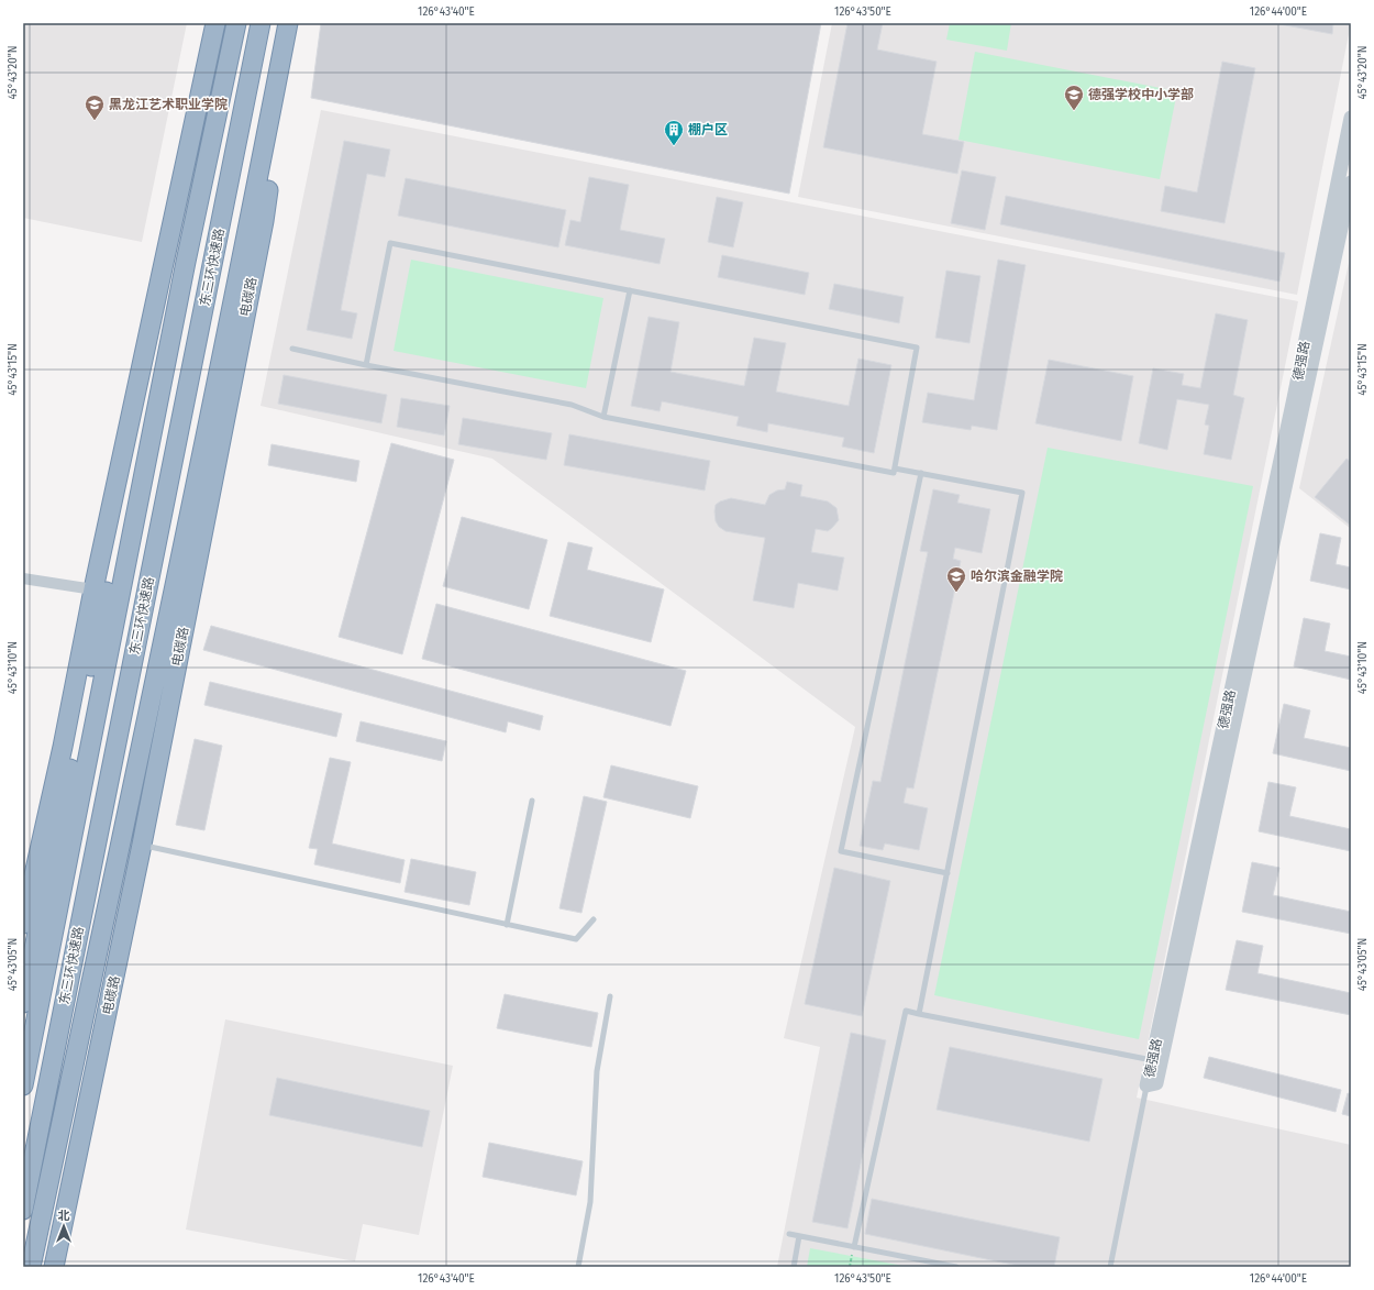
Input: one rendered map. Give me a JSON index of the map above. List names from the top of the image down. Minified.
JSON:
{"streets":{"highway":["东三环快速路","电碳路"],"street":["德强路"]},"places":{"school or university":["德强学校中小学部","黑龙江艺术职业学院","哈尔滨金融学院"],"building":["棚户区"]},"north":"top","coordinates":["126°43'40\"E","126°43'50\"E","126°44'00\"E","45°43'20\"N","45°43'15\"N","45°43'10\"N","45°43'05\"N"]}
